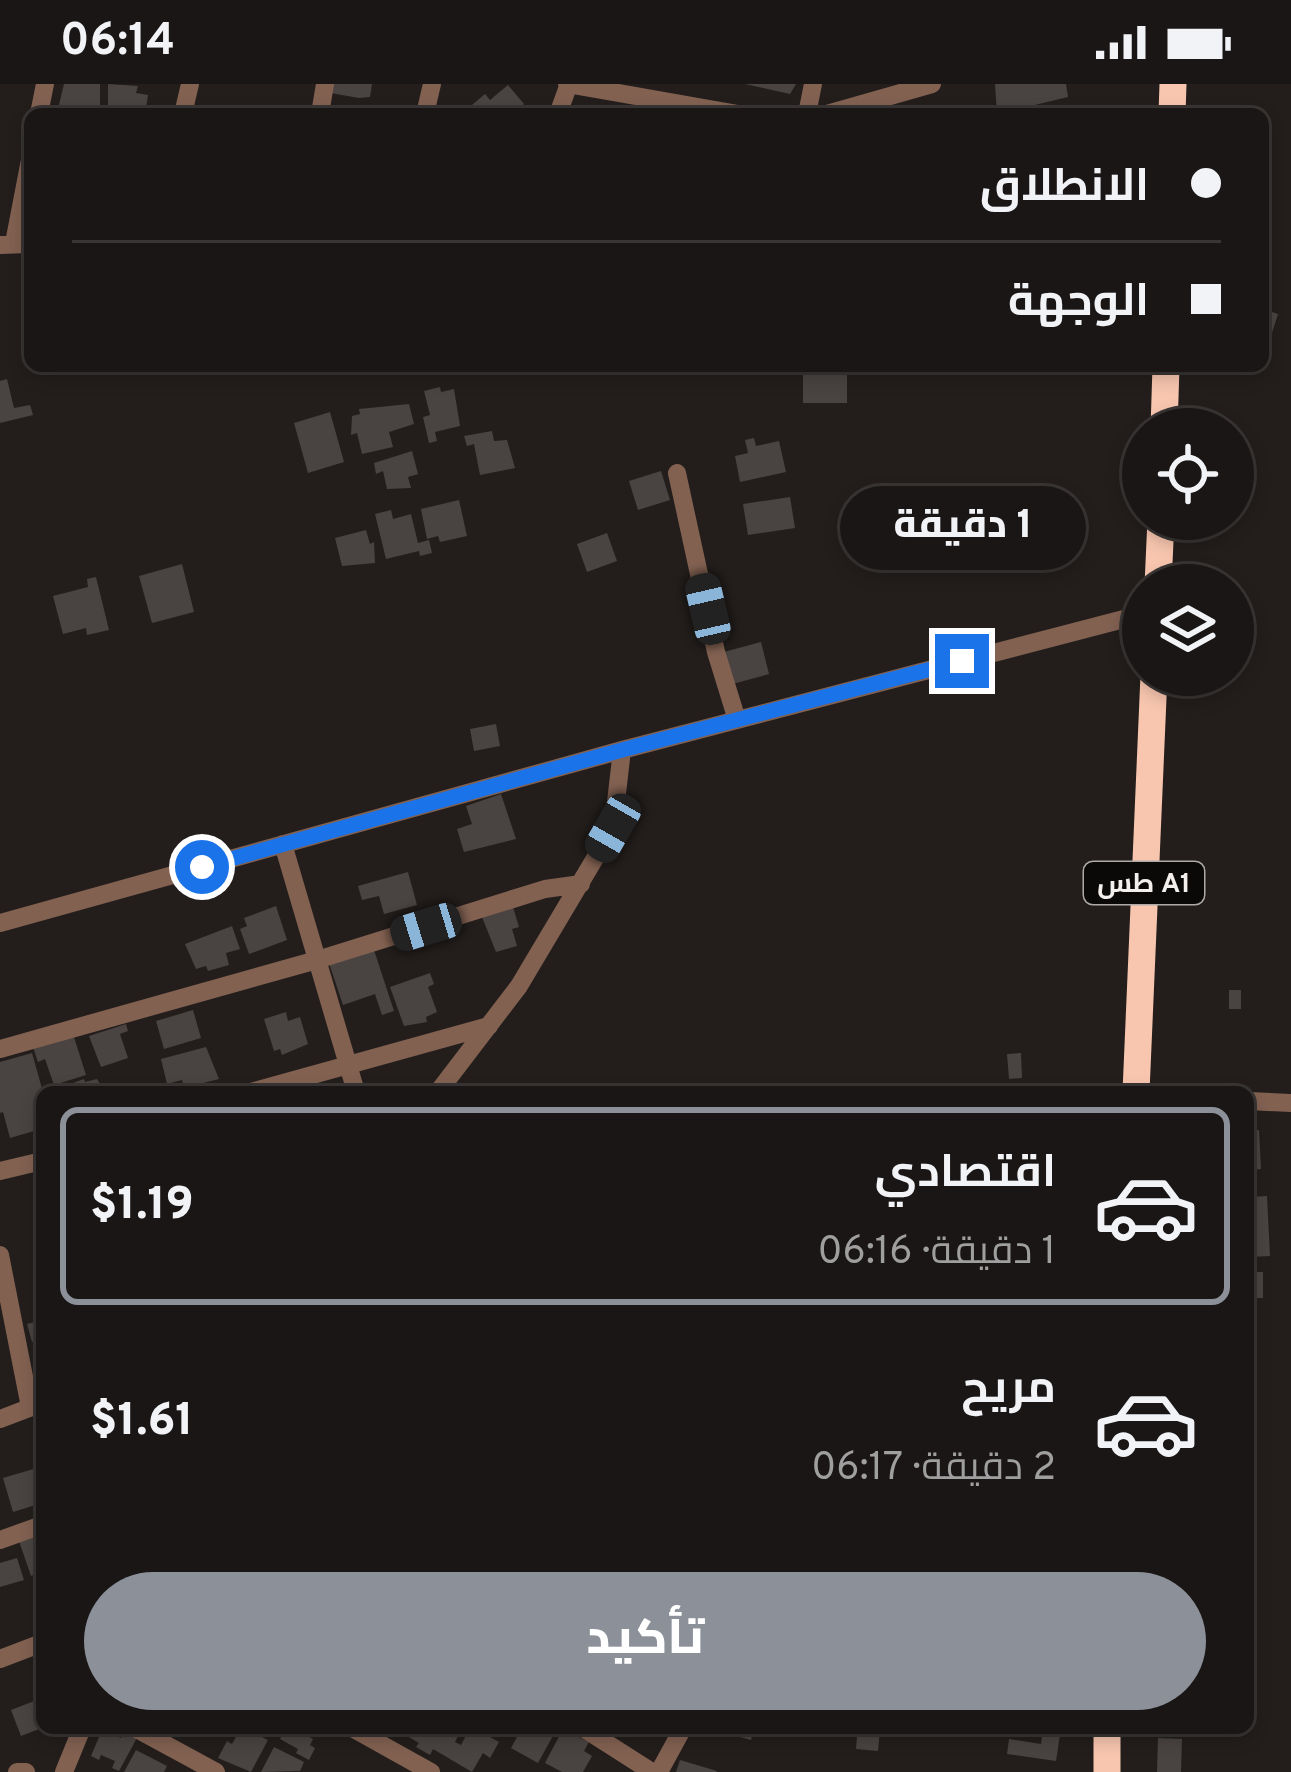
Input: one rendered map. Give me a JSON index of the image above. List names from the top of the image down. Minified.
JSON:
{"streets":{"highway":["طس A1"]},"page":{"status":"06:14","banner":["الانطلاق","الوجهة"],"bubble":"1 دقيقة","list":[{"name":"اقتصادي","note":"1 دقيقة · 06:16","value":"$1.19"},{"name":"مريح","note":"2 دقيقة · 06:17","value":"$1.61"}],"buttons":"تأكيد"}}
